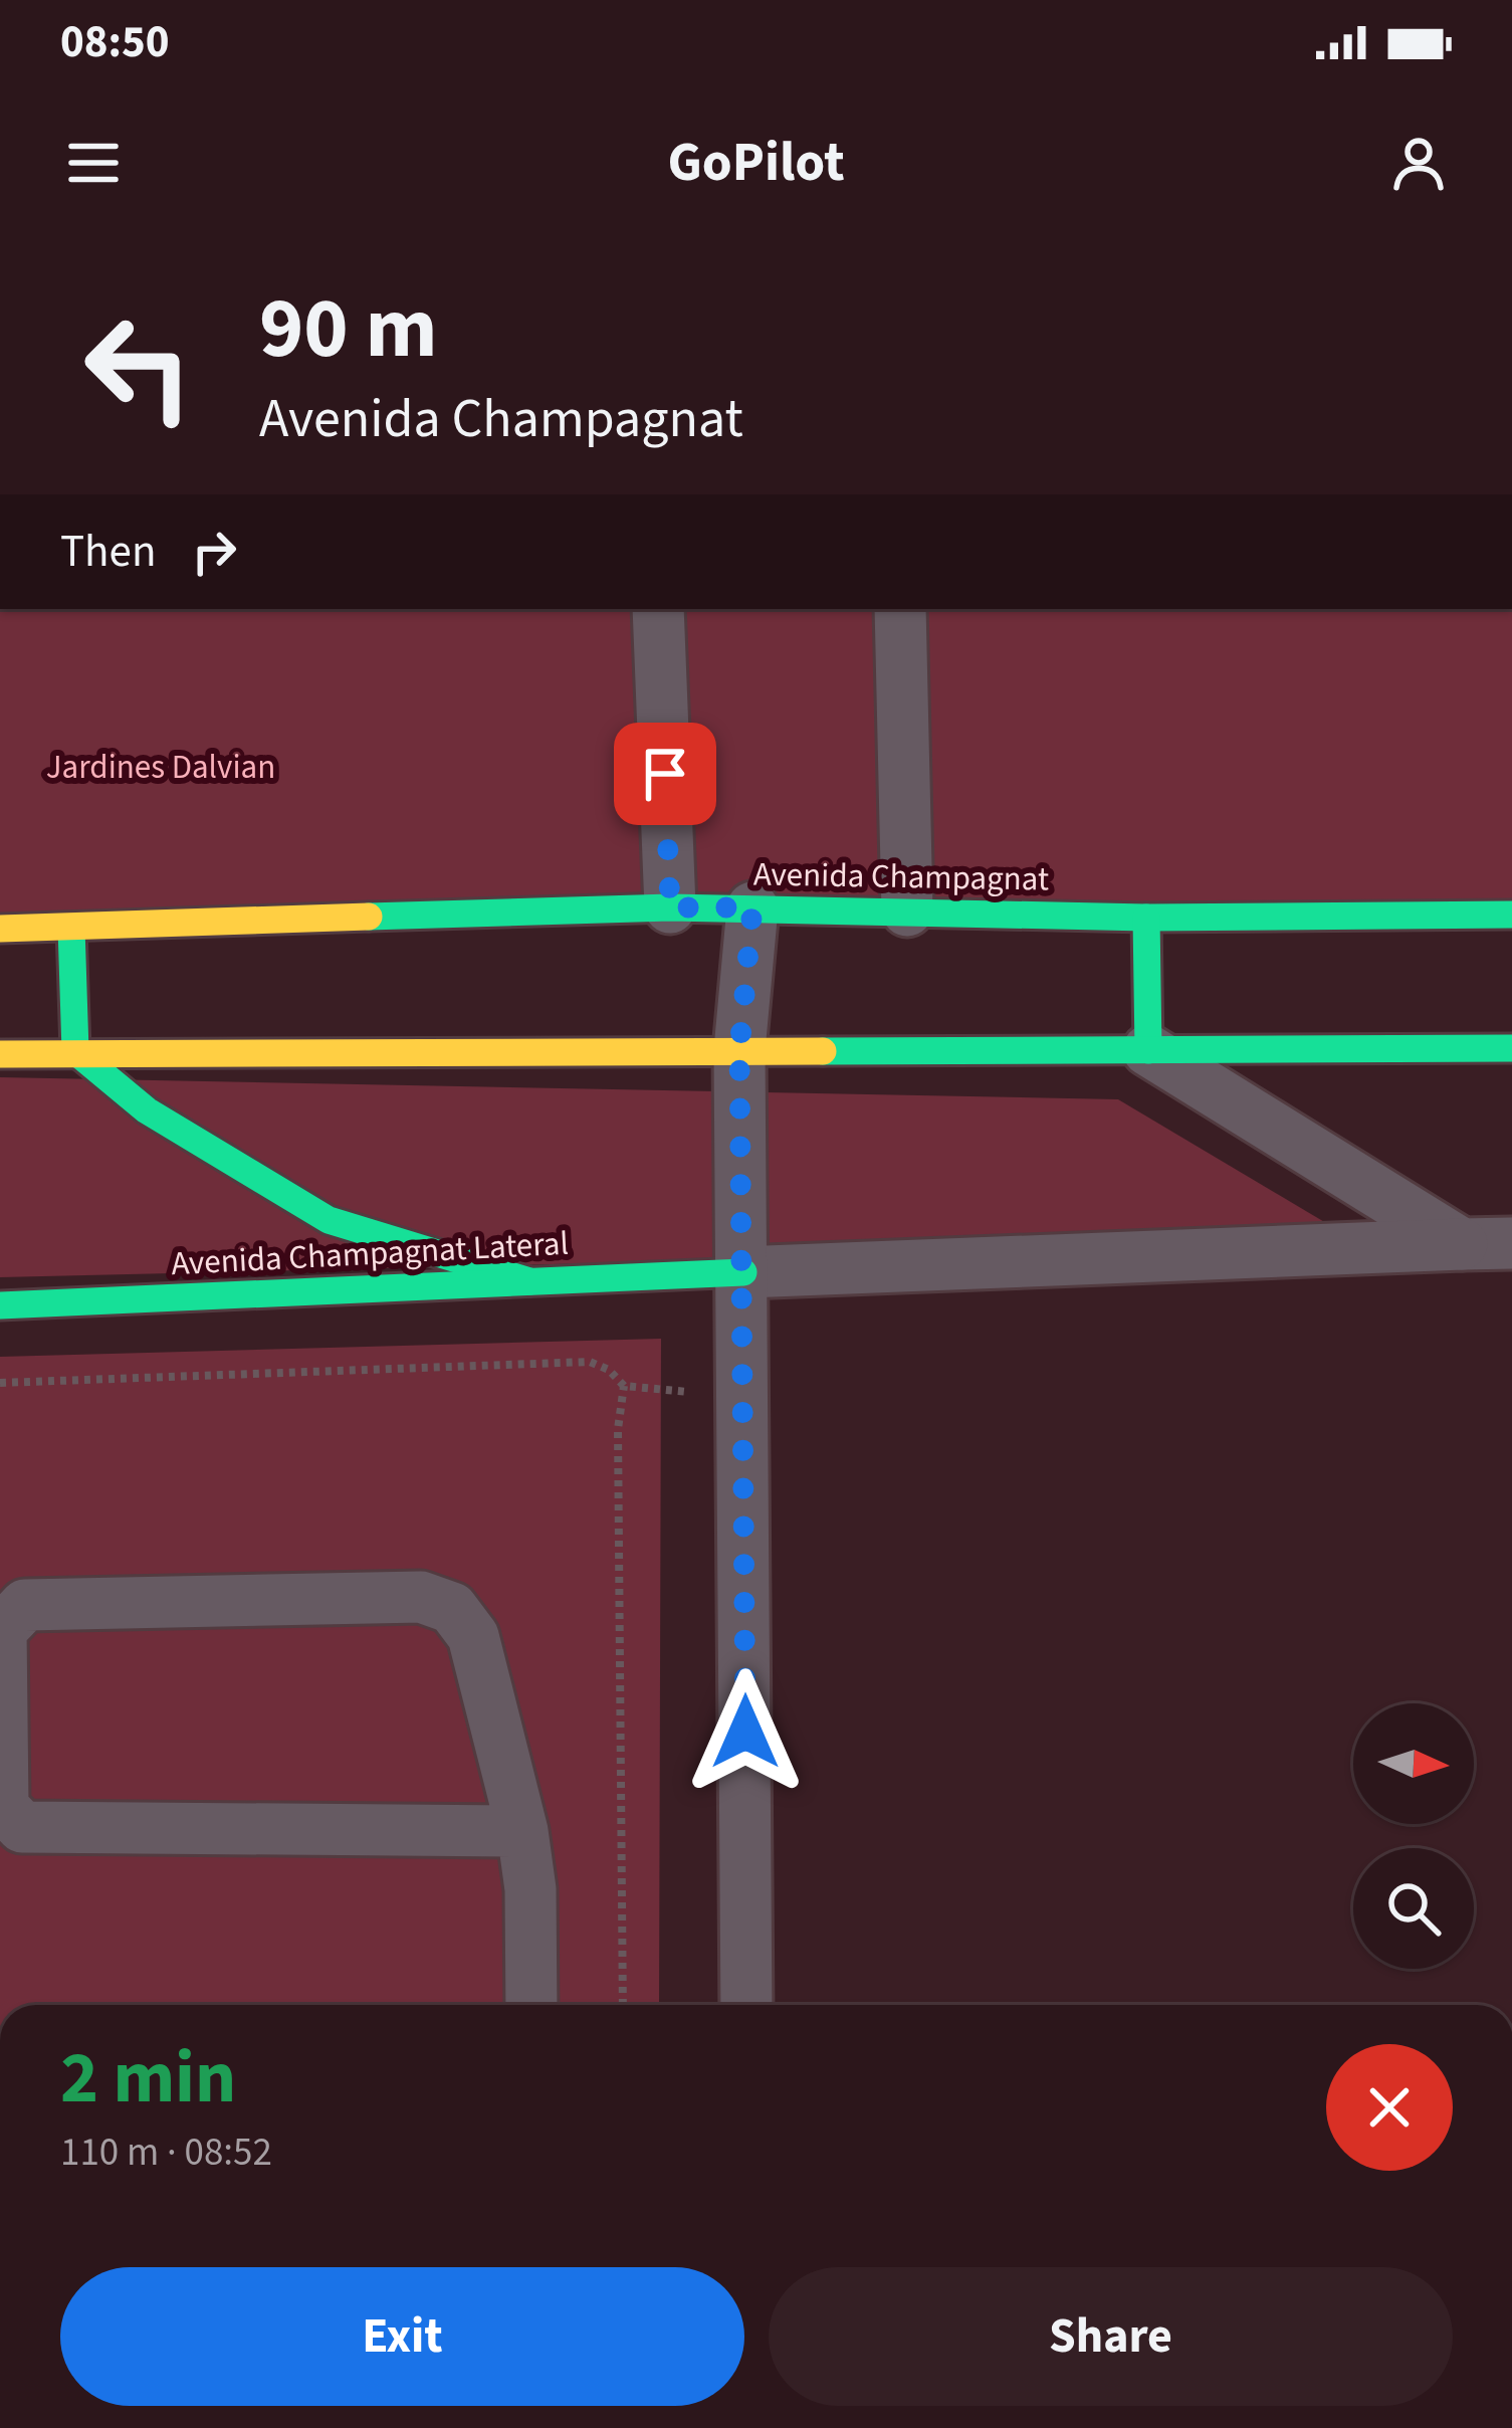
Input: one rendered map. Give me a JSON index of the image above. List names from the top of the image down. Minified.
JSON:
{"streets":{"main road":["Avenida Champagnat","Avenida Champagnat Lateral"]},"parks":["Jardines Dalvian"],"north":"right","page":{"status":"08:50","header":"GoPilot","turn":["90 m","Avenida Champagnat"],"then":"Then","heading":["2 min","110 m · 08:52"],"buttons":["Exit","Share"]}}
